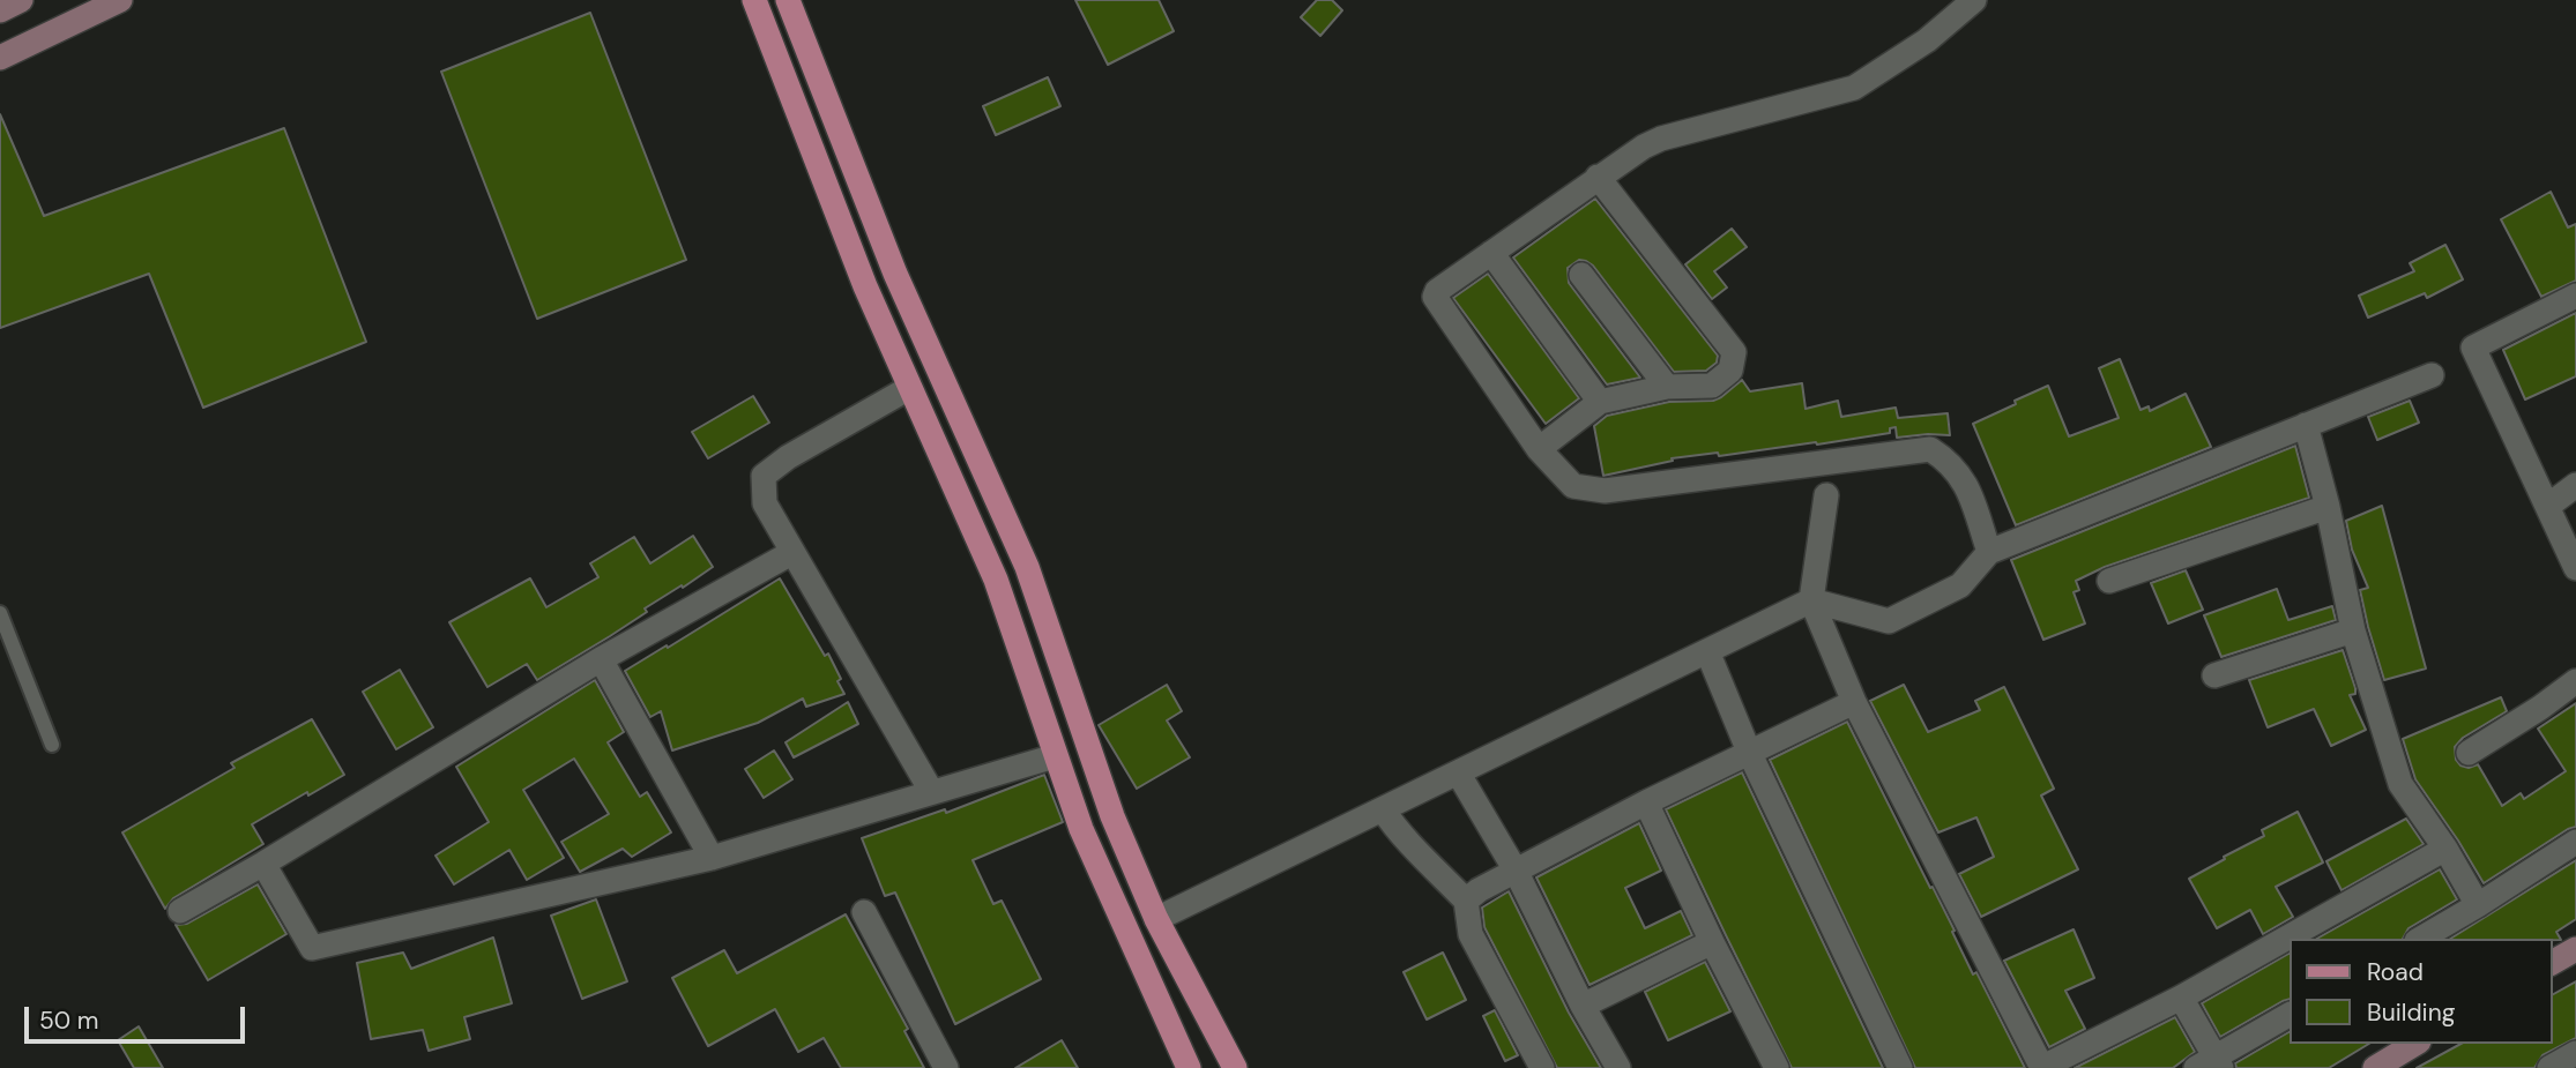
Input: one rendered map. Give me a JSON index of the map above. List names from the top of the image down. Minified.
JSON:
{"legend":["Road","Building"],"scale_bar":"50 m"}
